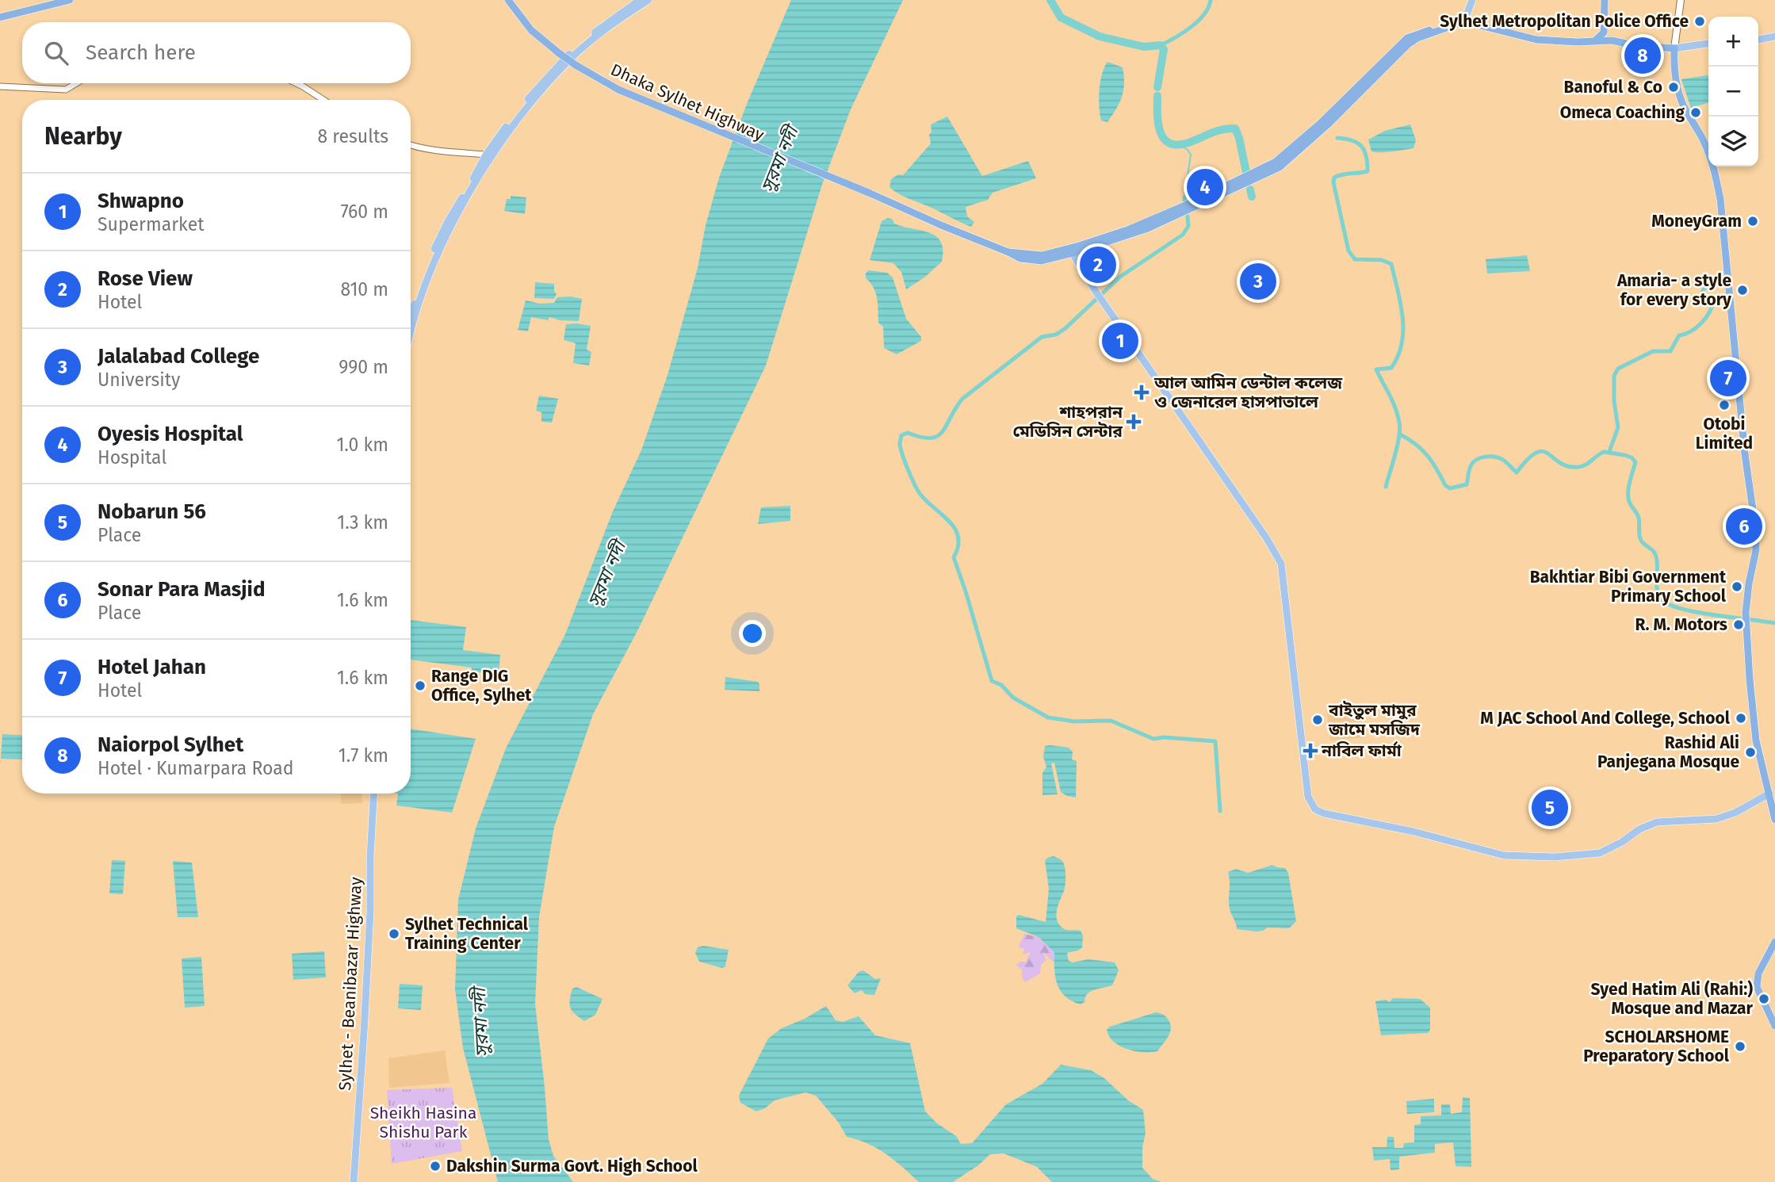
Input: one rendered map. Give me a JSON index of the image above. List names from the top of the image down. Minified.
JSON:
{"streets":{"highway":["Dhaka Sylhet Highway"],"main road":["Sylhet - Beanibazar Highway"]},"water":["সুরমা নদী"],"parks":["Sheikh Hasina Shishu Park"],"places":{"other":["Sylhet Metropolitan Police Office","Banoful & Co","Omeca Coaching","MoneyGram","Amaria- a style for every story","Otobi Limited","Bakhtiar Bibi Government Primary School","R. M. Motors","Range DIG Office, Sylhet","M JAC School And College, School","বাইতুল মামুর জামে মসজিদ","Rashid Ali Panjegana Mosque","Sylhet Technical Training Center","Syed Hatim Ali (Rahi:) Mosque and Mazar","SCHOLARSHOME Preparatory School","Dakshin Surma Govt. High School"],"health":["আল আমিন ডেন্টাল কলেজ ও জেনারেল হাসপাতালে","শাহপরান মেডিসিন সেন্টার","নাবিল ফার্মা"]},"page":{"map_buttons":["+","−"],"search":"Search here","pins":["8","4","2","3","1","7","6","5"],"heading":["Nearby","8 results"],"list":[{"mark":"1","name":"Shwapno","note":"Supermarket","value":"760 m"},{"mark":"2","name":"Rose View","note":"Hotel","value":"810 m"},{"mark":"3","name":"Jalalabad College","note":"University","value":"990 m"},{"mark":"4","name":"Oyesis Hospital","note":"Hospital","value":"1.0 km"},{"mark":"5","name":"Nobarun 56","note":"Place","value":"1.3 km"},{"mark":"6","name":"Sonar Para Masjid","note":"Place","value":"1.6 km"},{"mark":"7","name":"Hotel Jahan","note":"Hotel","value":"1.6 km"},{"mark":"8","name":"Naiorpol Sylhet","note":"Hotel · Kumarpara Road","value":"1.7 km"}]}}
